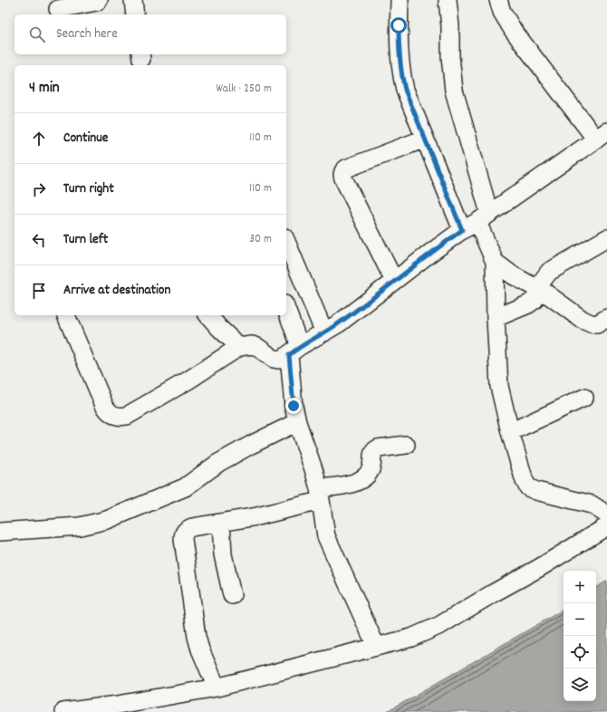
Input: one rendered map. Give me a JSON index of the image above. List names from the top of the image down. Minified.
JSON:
{"page":{"search":"Search here","heading":["4 min","Walk · 250 m"],"list":[["Continue","110 m"],["Turn right","110 m"],["Turn left","30 m"],"Arrive at destination"],"map_buttons":["+","−"]}}
